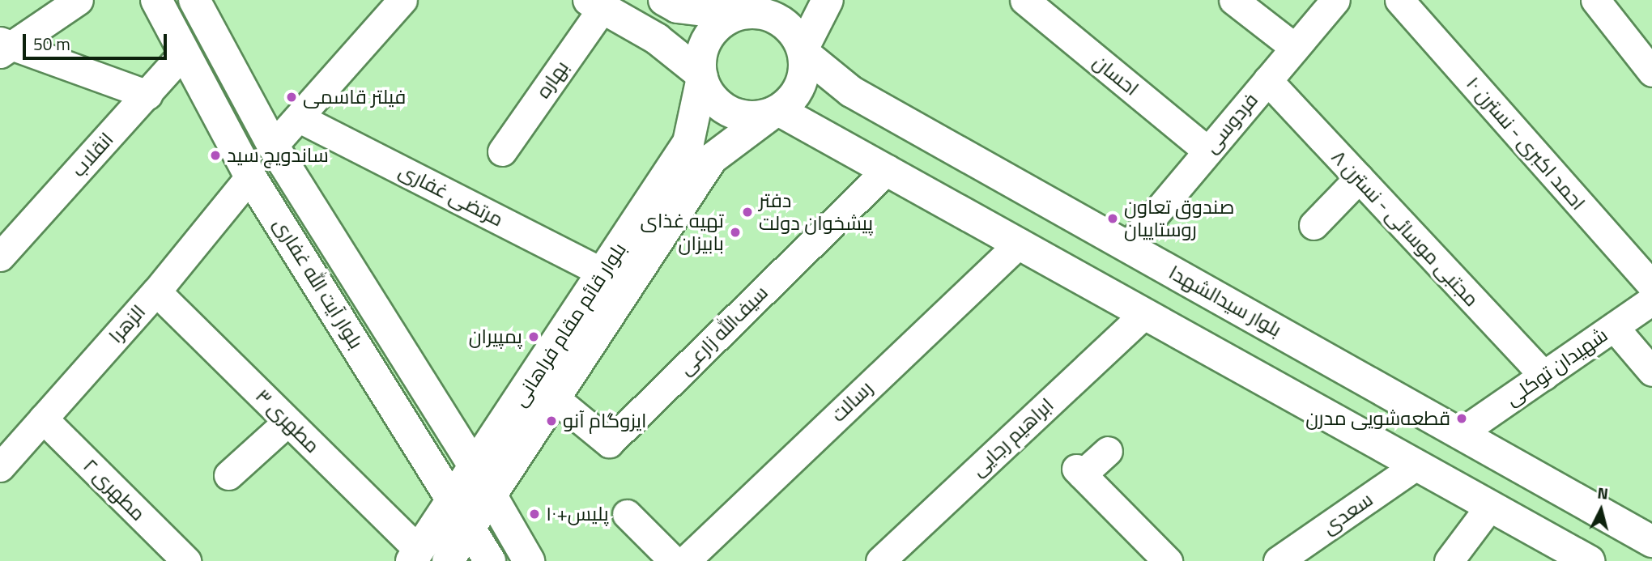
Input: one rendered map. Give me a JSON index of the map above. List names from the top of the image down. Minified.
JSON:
{"streets":{"main road":["بلوار آیت الله غفاری","بلوار سیدالشهدا","بلوار قائم مقام فراهانی"],"street":["احسان","بهاره","فردوسی","احمد اکبری - نسترن ۱۰","انقلاب","مرتضی غفاری","مجتبی موسائی - نسترن ۸","الزهرا","سیف‌الله زارعی","شهیدان توکلی","رسالت","مطهری ۳","ابراهیم رجایی","مطهری ۲","سعدی"]},"crossings":[["احسان","فردوسی"],["فردوسی","مجتبی موسائی - نسترن ۸"],["فردوسی","بلوار سیدالشهدا"],["انقلاب","بلوار آیت الله غفاری"],["مرتضی غفاری","بلوار قائم مقام فراهانی"],["مجتبی موسائی - نسترن ۸","شهیدان توکلی"],["بلوار آیت الله غفاری","الزهرا"],["بلوار آیت الله غفاری","بلوار قائم مقام فراهانی"],["بلوار سیدالشهدا","بلوار قائم مقام فراهانی"],["بلوار سیدالشهدا","شهیدان توکلی"],["الزهرا","مطهری ۳"],["الزهرا","مطهری ۲"],["بلوار قائم مقام فراهانی","سیف‌الله زارعی"],["بلوار قائم مقام فراهانی","مطهری ۳"]],"places":["فیلتر قاسمی","ساندویچ سید","دفتر پیشخوان دولت","صندوق تعاون روستاییان","تهیه غذای بابیزان","پمپیران","قطعه‌شویی مدرن","ایزوگام آنو","پلیس+۱۰"],"scale_bar":"50 m","north":"top"}
